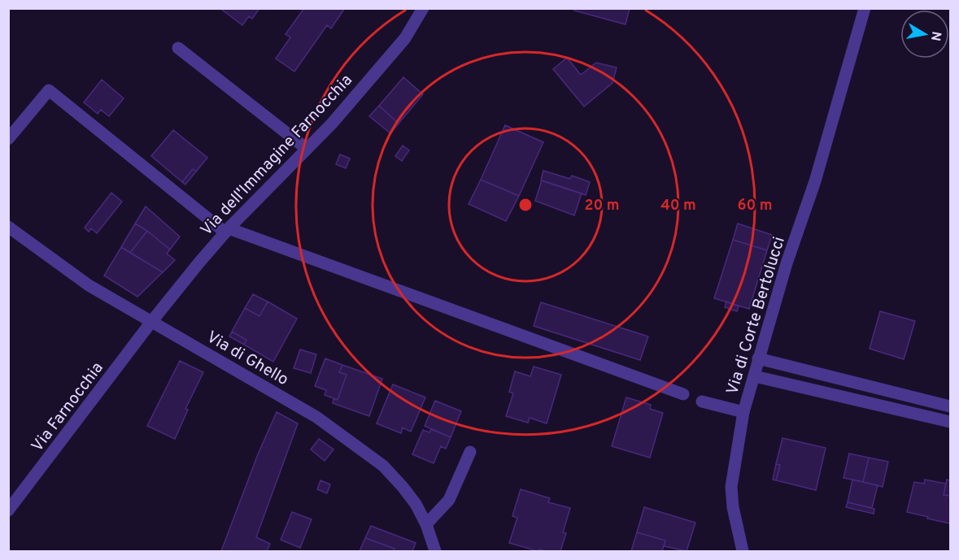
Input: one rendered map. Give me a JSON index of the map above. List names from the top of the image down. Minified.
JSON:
{"streets":{"street":["Via dell'Immagine Farnocchia","Via di Corte Bertolucci","Via di Ghello","Via Farnocchia"]},"crossings":[["Via dell'Immagine Farnocchia","Via di Ghello"],["Via dell'Immagine Farnocchia","Via Farnocchia"],["Via di Ghello","Via Farnocchia"]],"north":"right","rings":["20 m","40 m","60 m"]}
